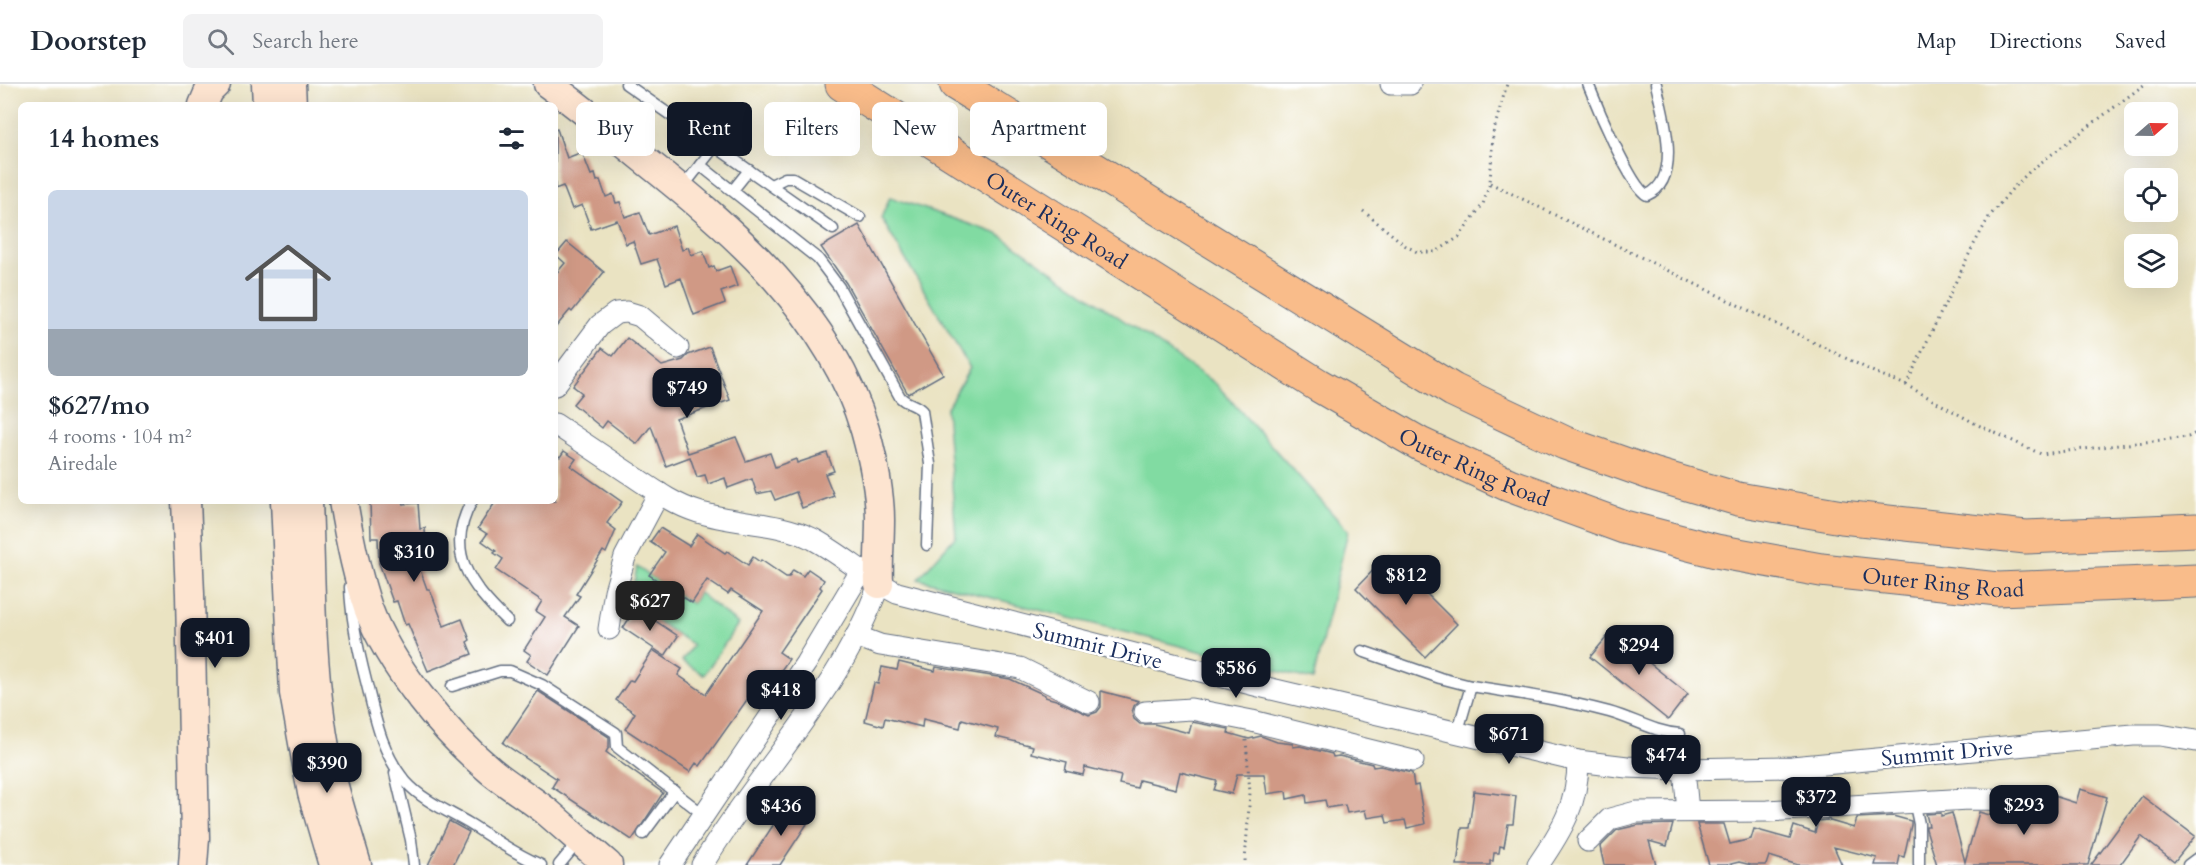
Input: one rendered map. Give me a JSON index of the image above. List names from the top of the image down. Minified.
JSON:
{"streets":{"highway":["Outer Ring Road"],"street":["Summit Drive"]},"north":"right","page":{"header":"Doorstep","search":"Search here","nav":["Map","Directions","Saved"],"chip":["Buy","Rent","Filters","New","Apartment"],"heading":"14 homes","list":[{"name":"$627/mo","note":"4 rooms · 104 m² · Airedale"}],"price":["$749","$310","$812","$627","$401","$294","$586","$418","$671","$474","$390","$372","$293","$436"]}}
